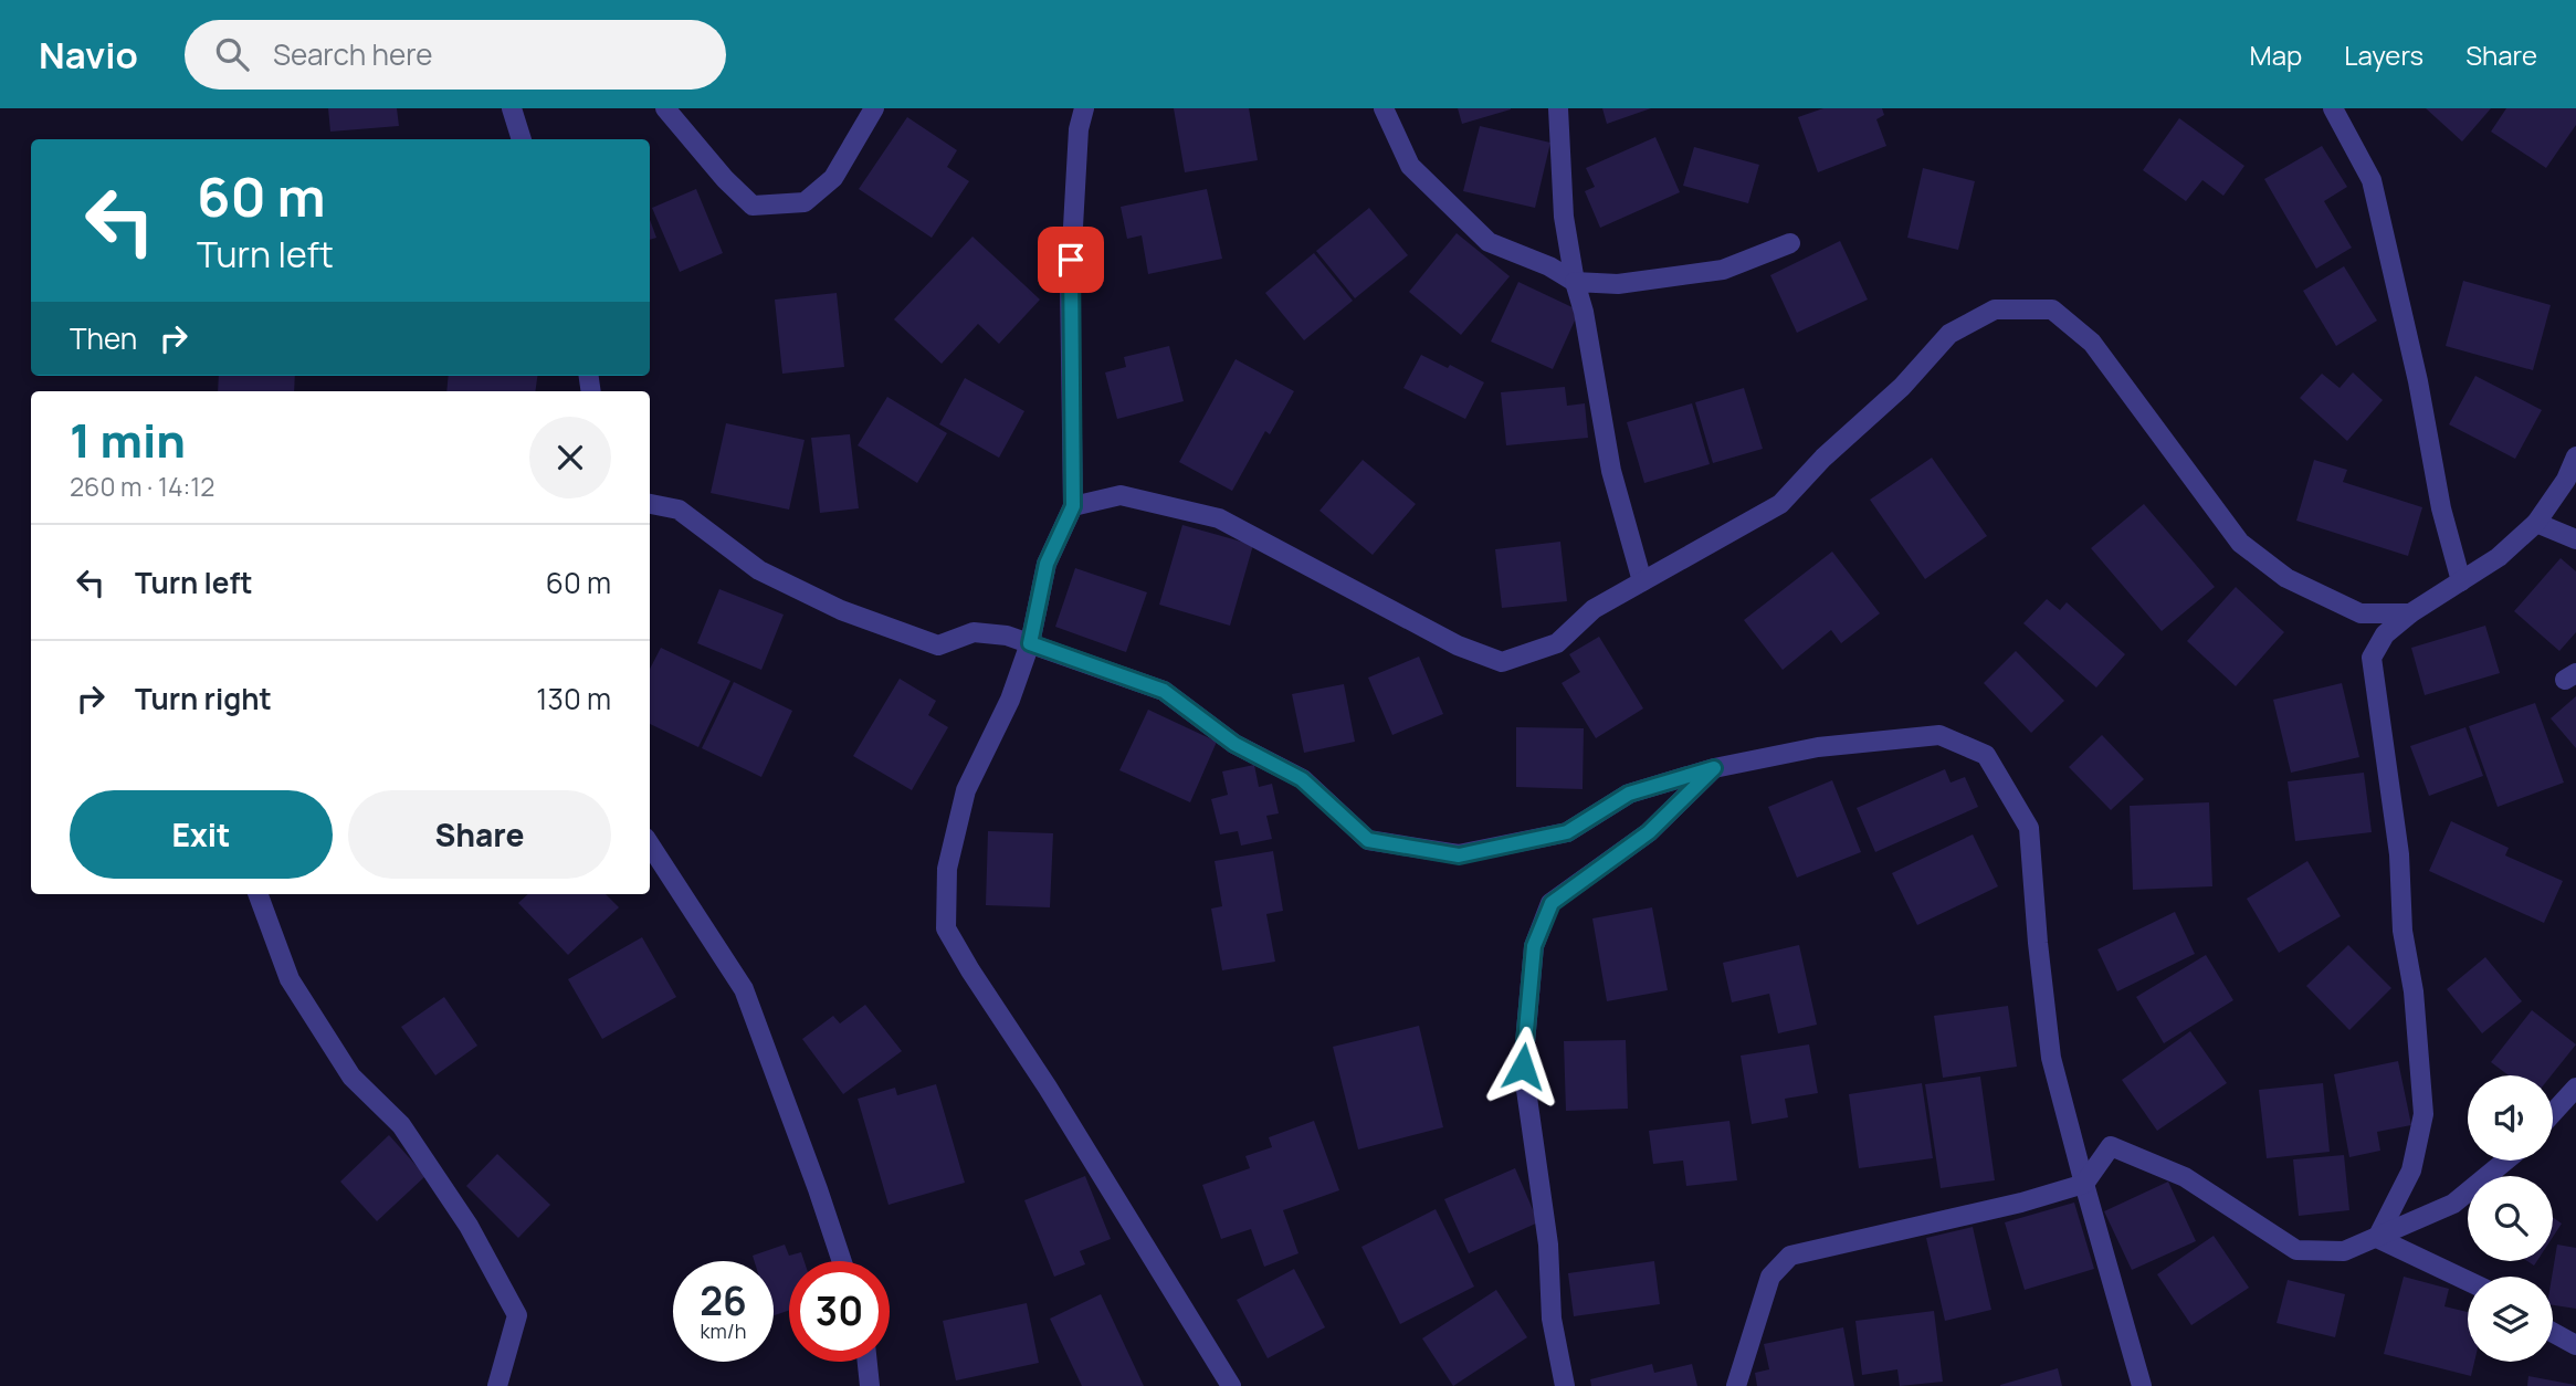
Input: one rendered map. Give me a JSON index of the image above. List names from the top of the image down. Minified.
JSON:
{"page":{"header":"Navio","search":"Search here","nav":["Map","Layers","Share"],"turn":["60 m","Turn left"],"then":"Then","heading":["1 min","260 m · 14:12"],"list":[{"name":"Turn left","value":"60 m"},{"name":"Turn right","value":"130 m"}],"buttons":["Exit","Share"],"speed":"26 km/h","limit":"30"}}
